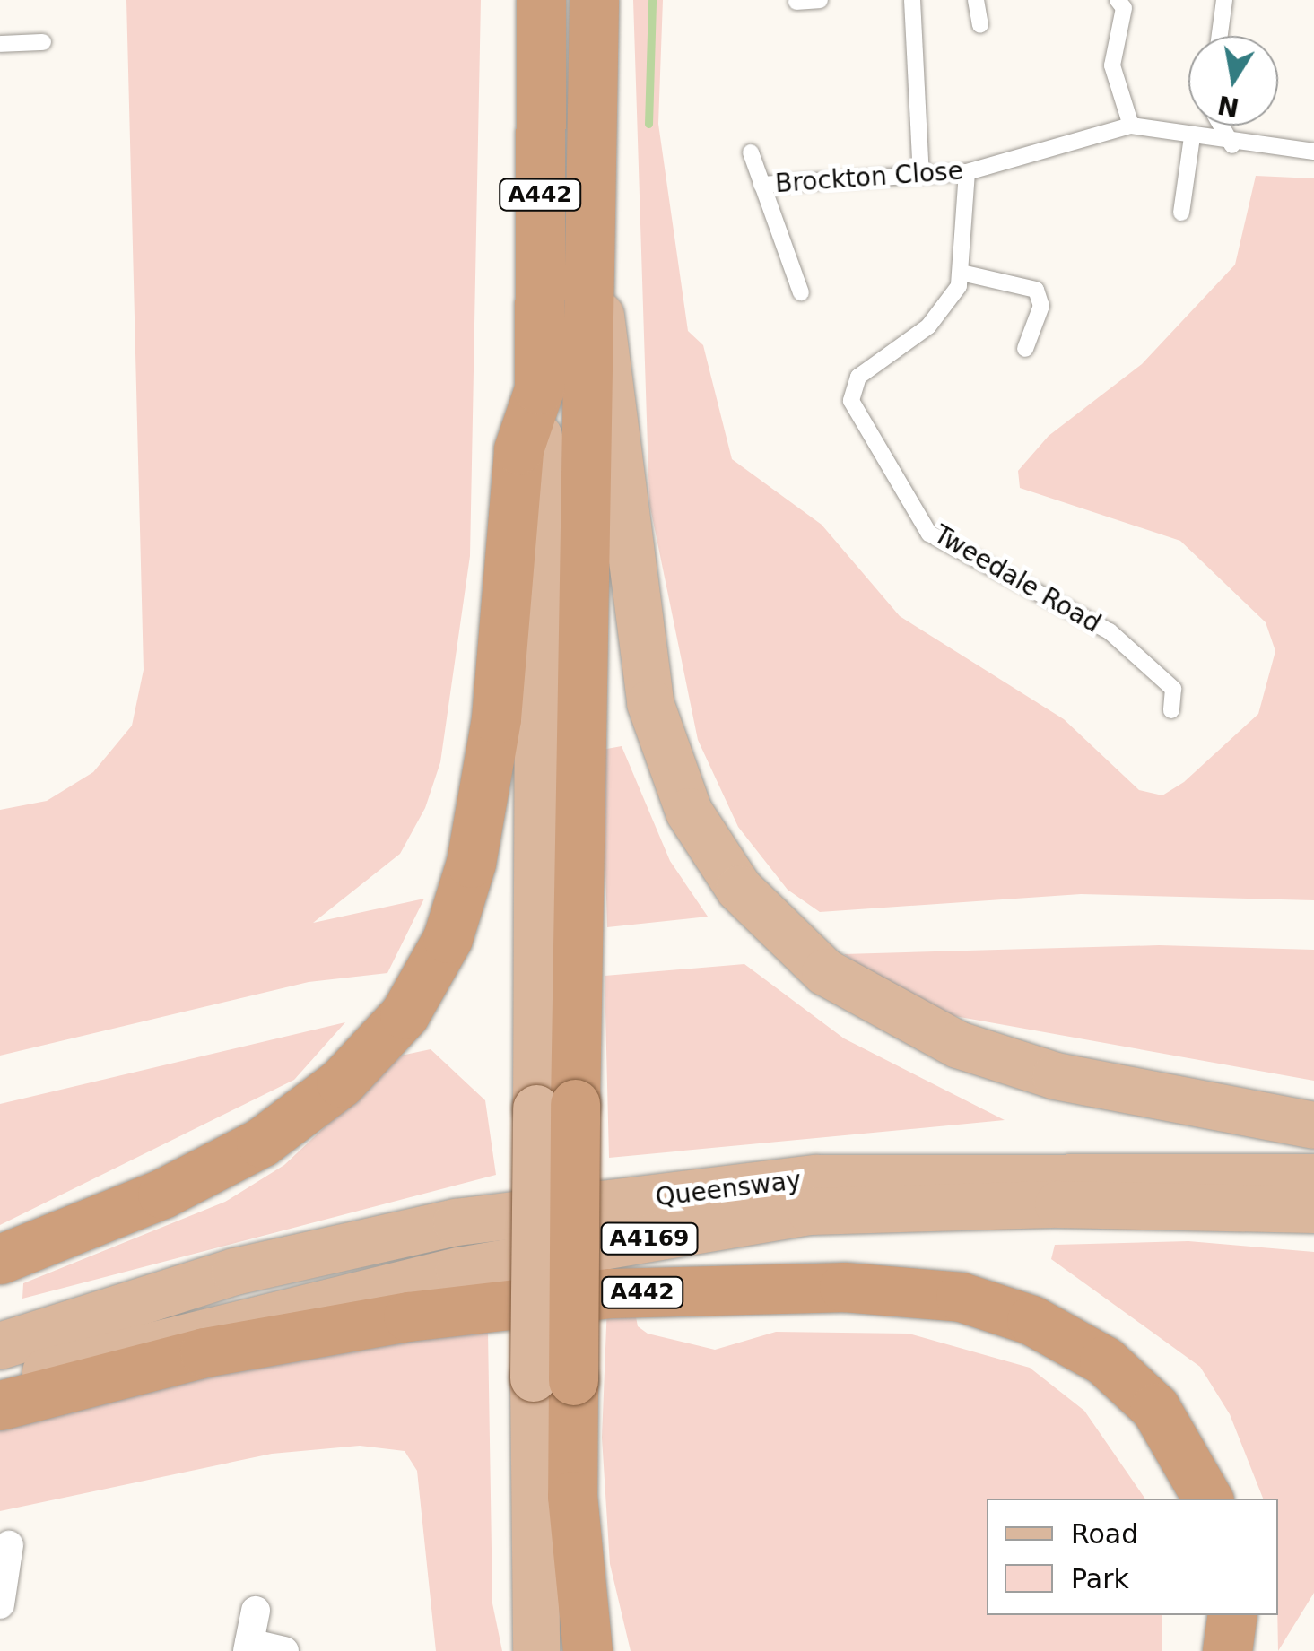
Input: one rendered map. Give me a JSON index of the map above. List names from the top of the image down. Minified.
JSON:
{"streets":{"highway":["A442"],"main road":["Queensway","A4169"],"lane":["Brockton Close","Tweedale Road"]},"crossings":[["Brockton Close","Tweedale Road"]],"legend":["Road","Park"],"north":"bottom"}
